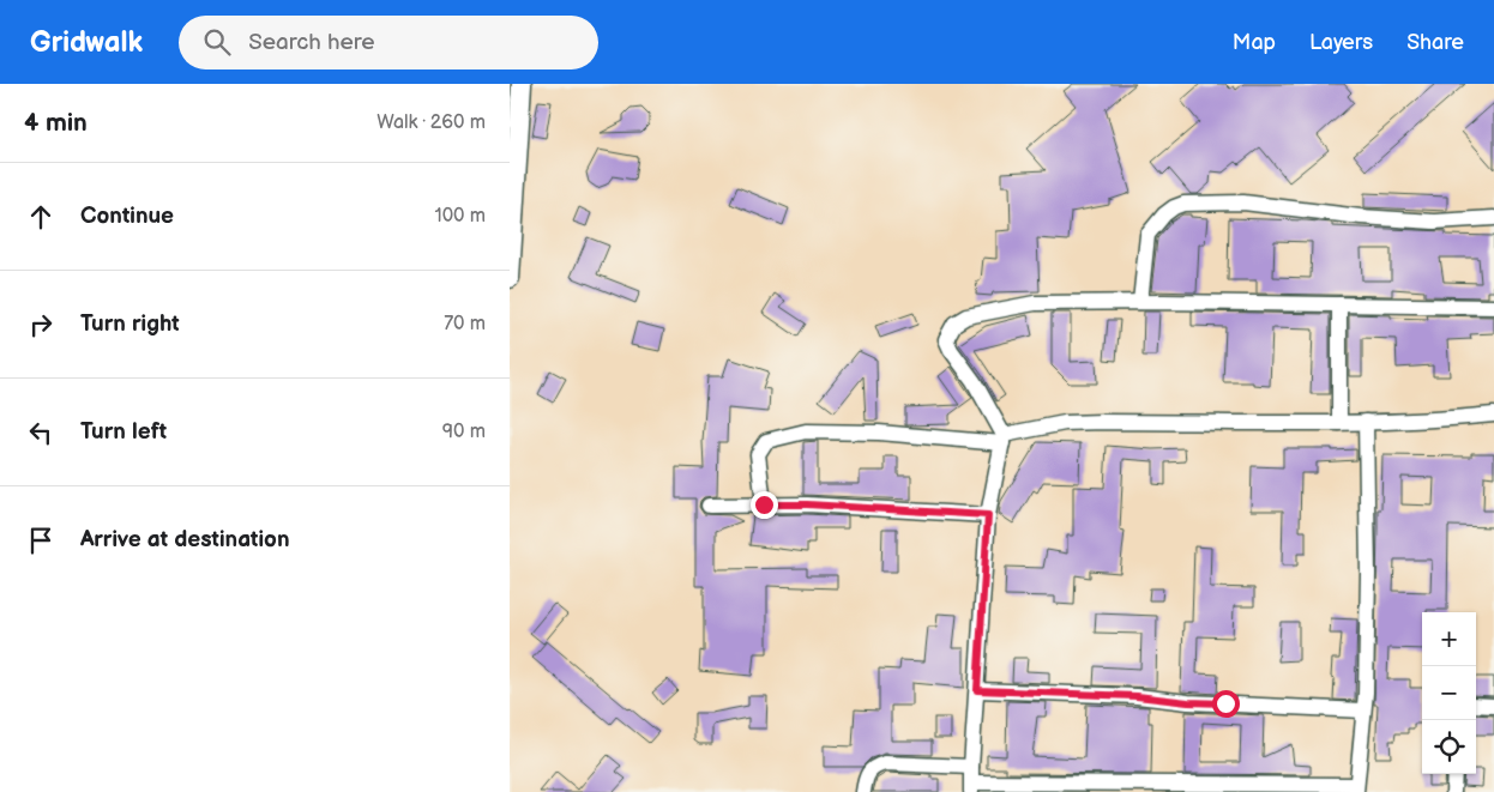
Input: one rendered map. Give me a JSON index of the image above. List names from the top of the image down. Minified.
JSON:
{"page":{"header":"Gridwalk","search":"Search here","nav":["Map","Layers","Share"],"heading":["4 min","Walk · 260 m"],"list":[["Continue","100 m"],["Turn right","70 m"],["Turn left","90 m"],"Arrive at destination"],"map_buttons":["+","−"]}}
